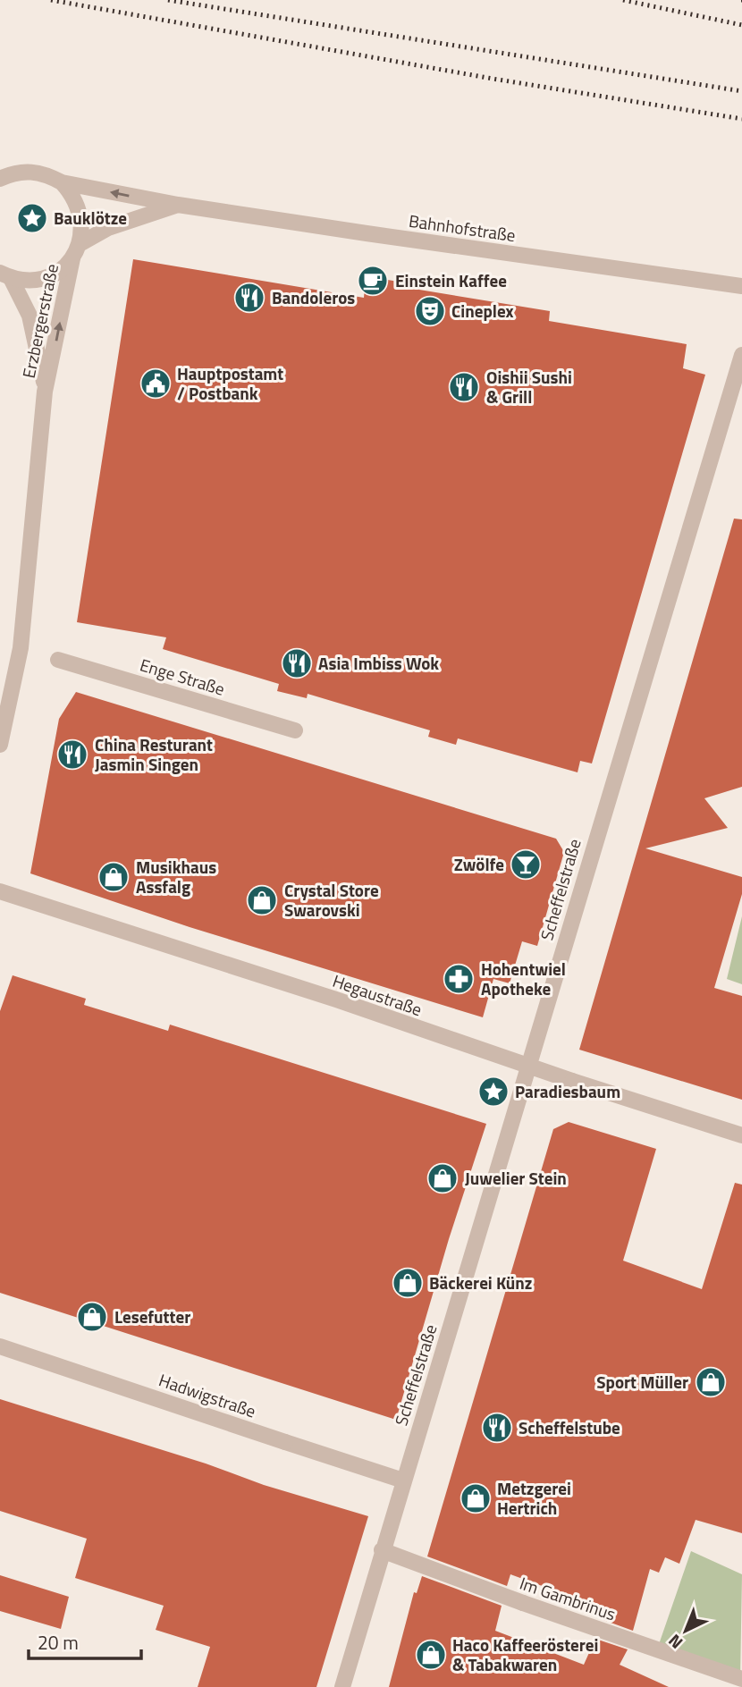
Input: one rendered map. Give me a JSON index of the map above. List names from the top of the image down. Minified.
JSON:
{"streets":{"street":["Bahnhofstraße","Erzbergerstraße","Enge Straße","Scheffelstraße","Hegaustraße","Hadwigstraße","Im Gambrinus"]},"crossings":[["Bahnhofstraße","Erzbergerstraße"],["Scheffelstraße","Hegaustraße"],["Scheffelstraße","Hadwigstraße"],["Scheffelstraße","Im Gambrinus"]],"places":{"place":["Bauklötze","Paradiesbaum"],"cafe":["Einstein Kaffee"],"restaurant":["Bandoleros","Oishii Sushi & Grill","Asia Imbiss Wok","China Resturant Jasmin Singen","Scheffelstube"],"theatre":["Cineplex"],"public building":["Hauptpostamt / Postbank"],"bar":["Zwölfe"],"shop":["Musikhaus Assfalg","Crystal Store Swarovski","Juwelier Stein","Bäckerei Künz","Lesefutter","Sport Müller","Metzgerei Hertrich","Haco Kaffeerösterei & Tabakwaren"],"pharmacy":["Hohentwiel Apotheke"]},"scale_bar":"20 m","north":"bottom left"}
